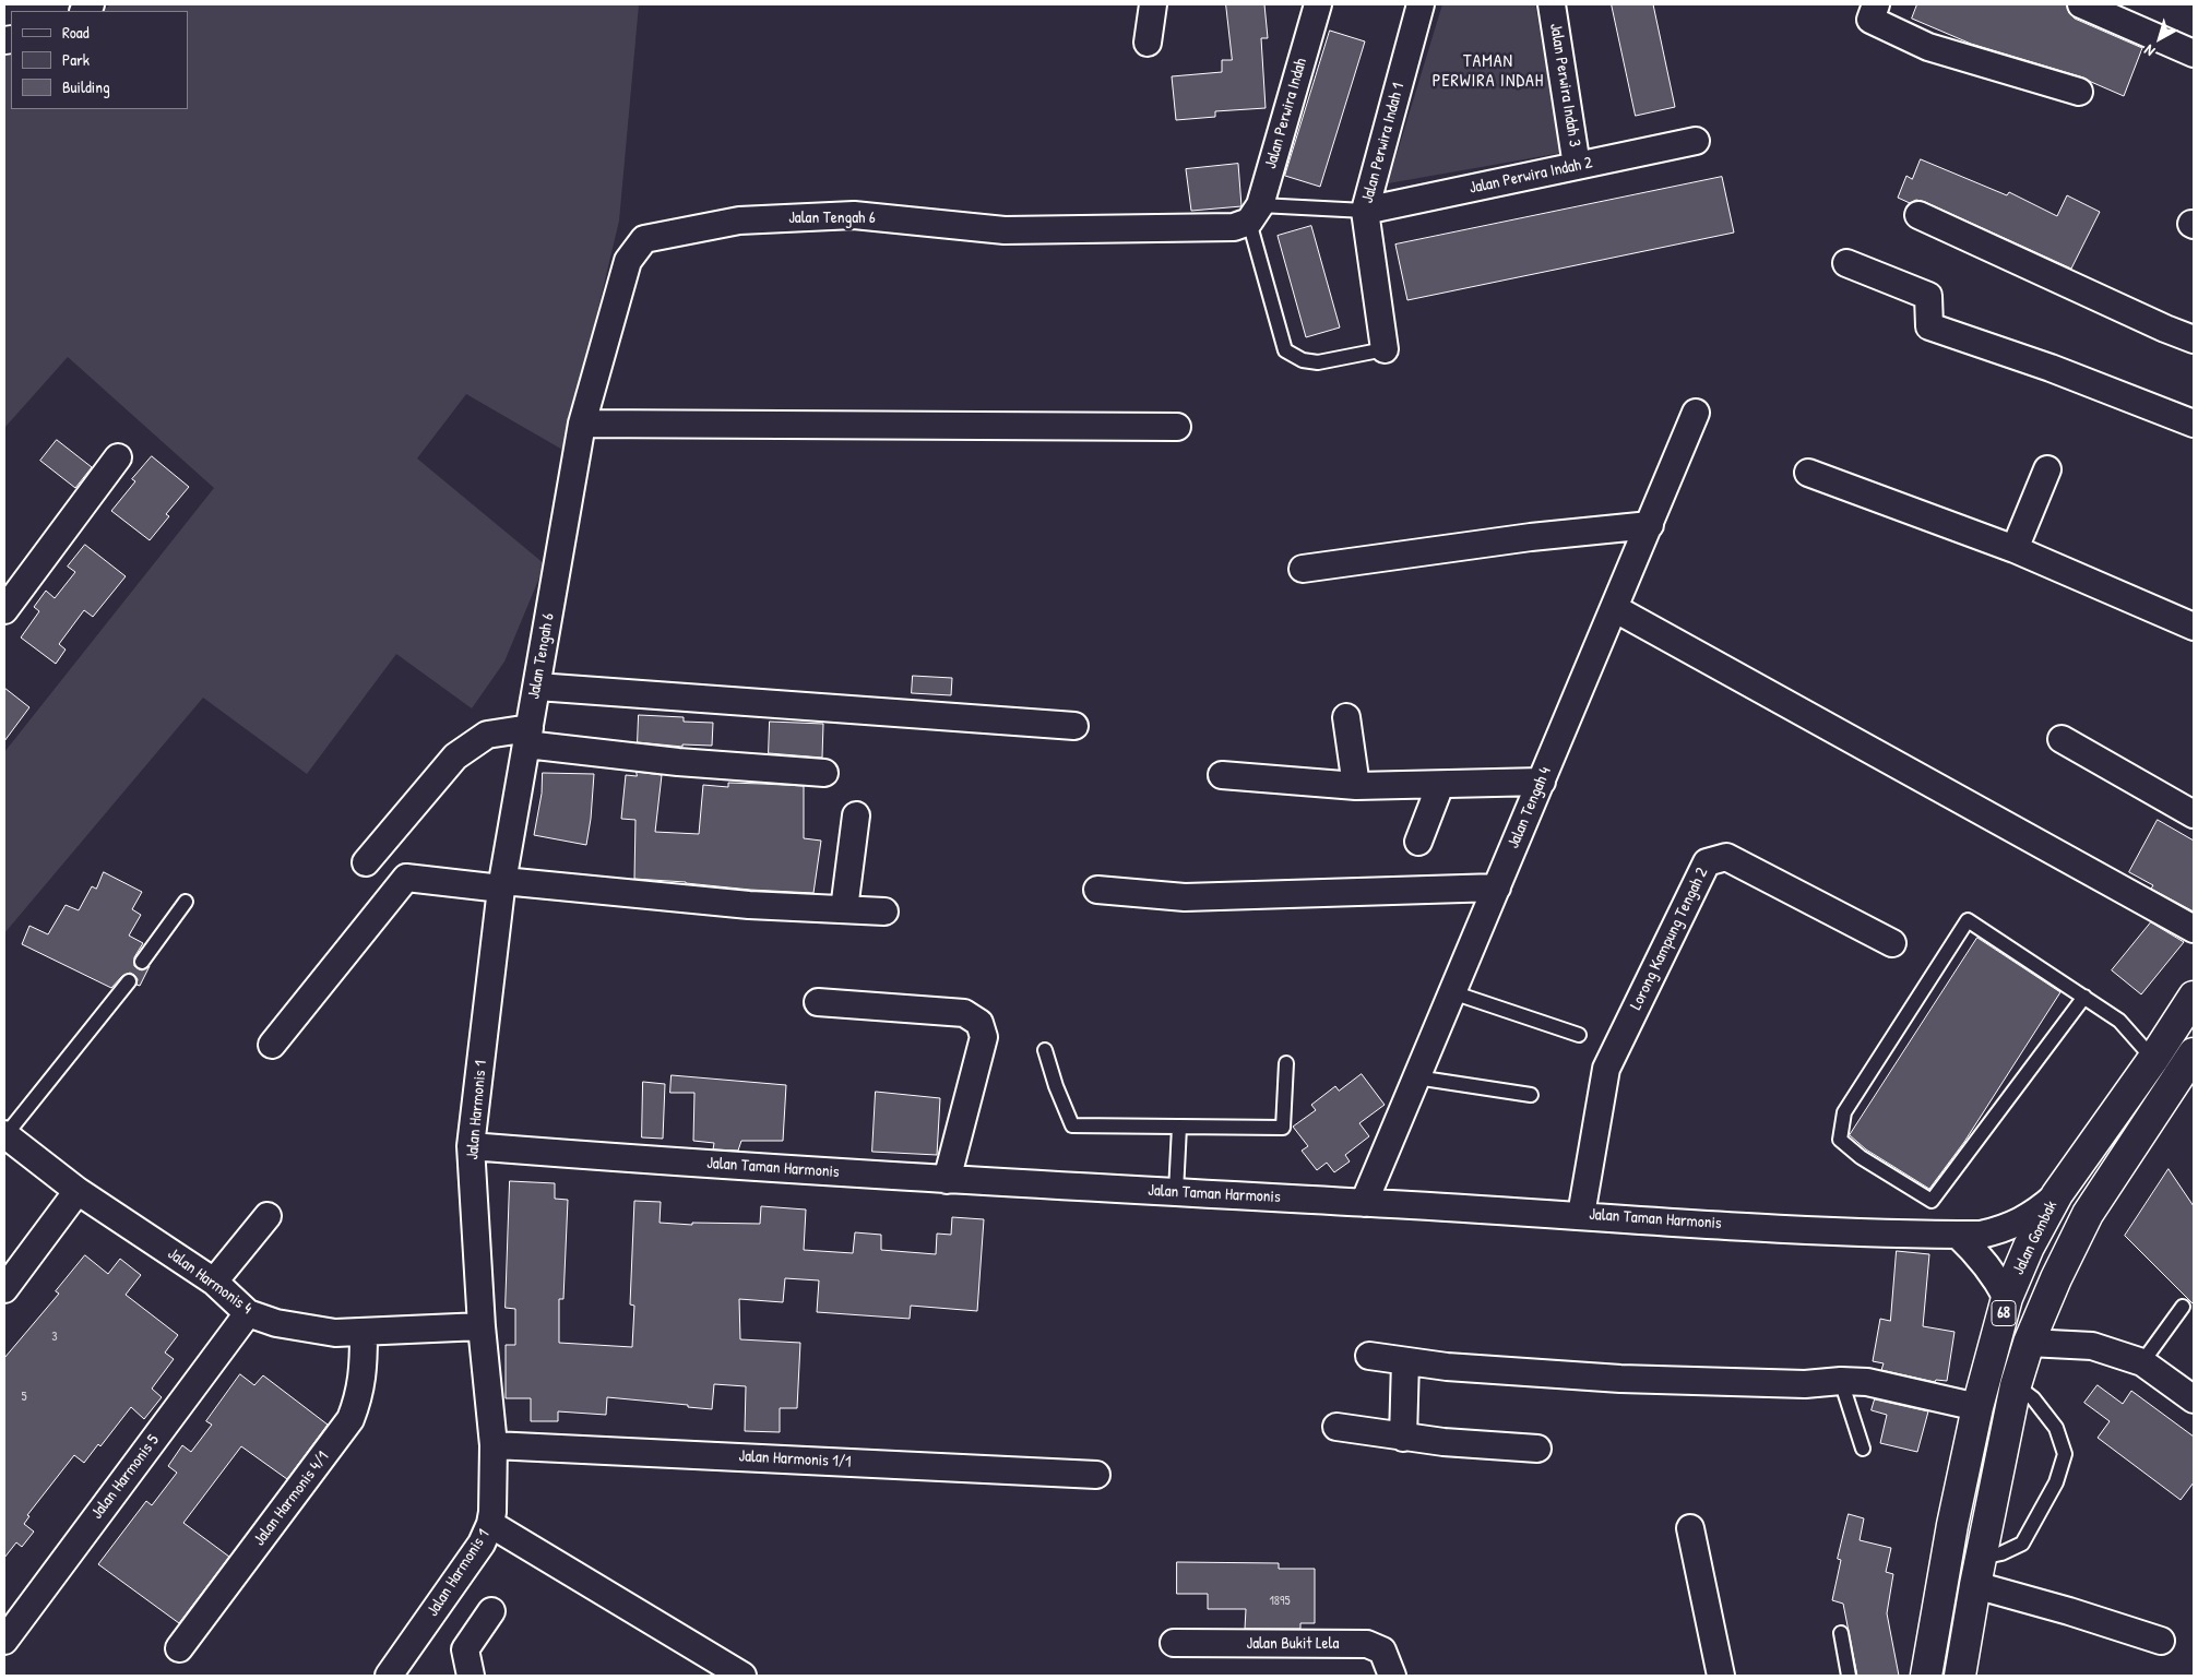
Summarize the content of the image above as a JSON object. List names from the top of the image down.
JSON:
{
  "streets": {
    "main road": ["Jalan Gombak", "68"],
    "street": [
      "Jalan Perwira Indah 3",
      "Jalan Perwira Indah",
      "Jalan Perwira Indah 1",
      "Jalan Perwira Indah 2",
      "Jalan Tengah 6",
      "Jalan Tengah 4",
      "Lorong Kampung Tengah 2",
      "Jalan Harmonis 1",
      "Jalan Taman Harmonis",
      "Jalan Harmonis 4",
      "Jalan Harmonis 1/1",
      "Jalan Harmonis 5",
      "Jalan Harmonis 4/1",
      "Jalan Bukit Lela"
    ]
  },
  "crossings": [
    ["Jalan Perwira Indah 3", "Jalan Perwira Indah 2"],
    ["Jalan Perwira Indah", "Jalan Tengah 6"],
    ["Jalan Perwira Indah 1", "Jalan Perwira Indah 2"],
    ["Jalan Tengah 6", "Jalan Harmonis 1"],
    ["Jalan Tengah 4", "Jalan Taman Harmonis"],
    ["Lorong Kampung Tengah 2", "Jalan Taman Harmonis"],
    ["Jalan Harmonis 1", "Jalan Taman Harmonis"],
    ["Jalan Harmonis 1", "Jalan Harmonis 4"],
    ["Jalan Harmonis 1", "Jalan Harmonis 1/1"],
    ["Jalan Taman Harmonis", "Jalan Gombak"],
    ["Jalan Harmonis 4", "Jalan Harmonis 5"],
    ["Jalan Harmonis 4", "Jalan Harmonis 4/1"]
  ],
  "districts": ["TAMAN PERWIRA INDAH"],
  "house_numbers": ["3", "5", "1895"],
  "legend": ["Road", "Park", "Building"],
  "north": "bottom left"
}
